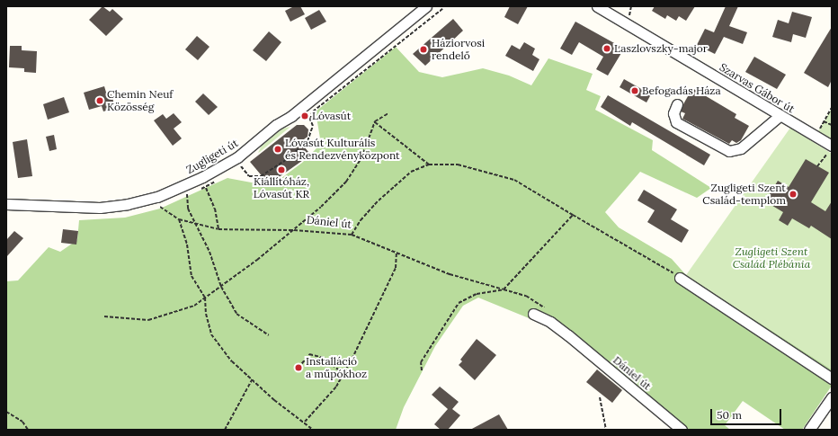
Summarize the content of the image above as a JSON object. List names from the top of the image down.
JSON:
{
  "streets": {
    "street": ["Szarvas Gábor út", "Zugligeti út", "Dániel út"]
  },
  "crossings": [
    ["Zugligeti út", "Dániel út"]
  ],
  "parks": ["Zugligeti Szent Család Plébánia"],
  "places": [
    "Laszlovszky-major",
    "Háziorvosi rendelő",
    "Befogadás Háza",
    "Chemin Neuf Közösség",
    "Lóvasút",
    "Lóvasút Kulturális és Rendezvényközpont",
    "Kiállítóház, Lóvasút KR",
    "Zugligeti Szent Család-templom",
    "Installáció a műpókhoz"
  ],
  "scale_bar": "50 m"
}
